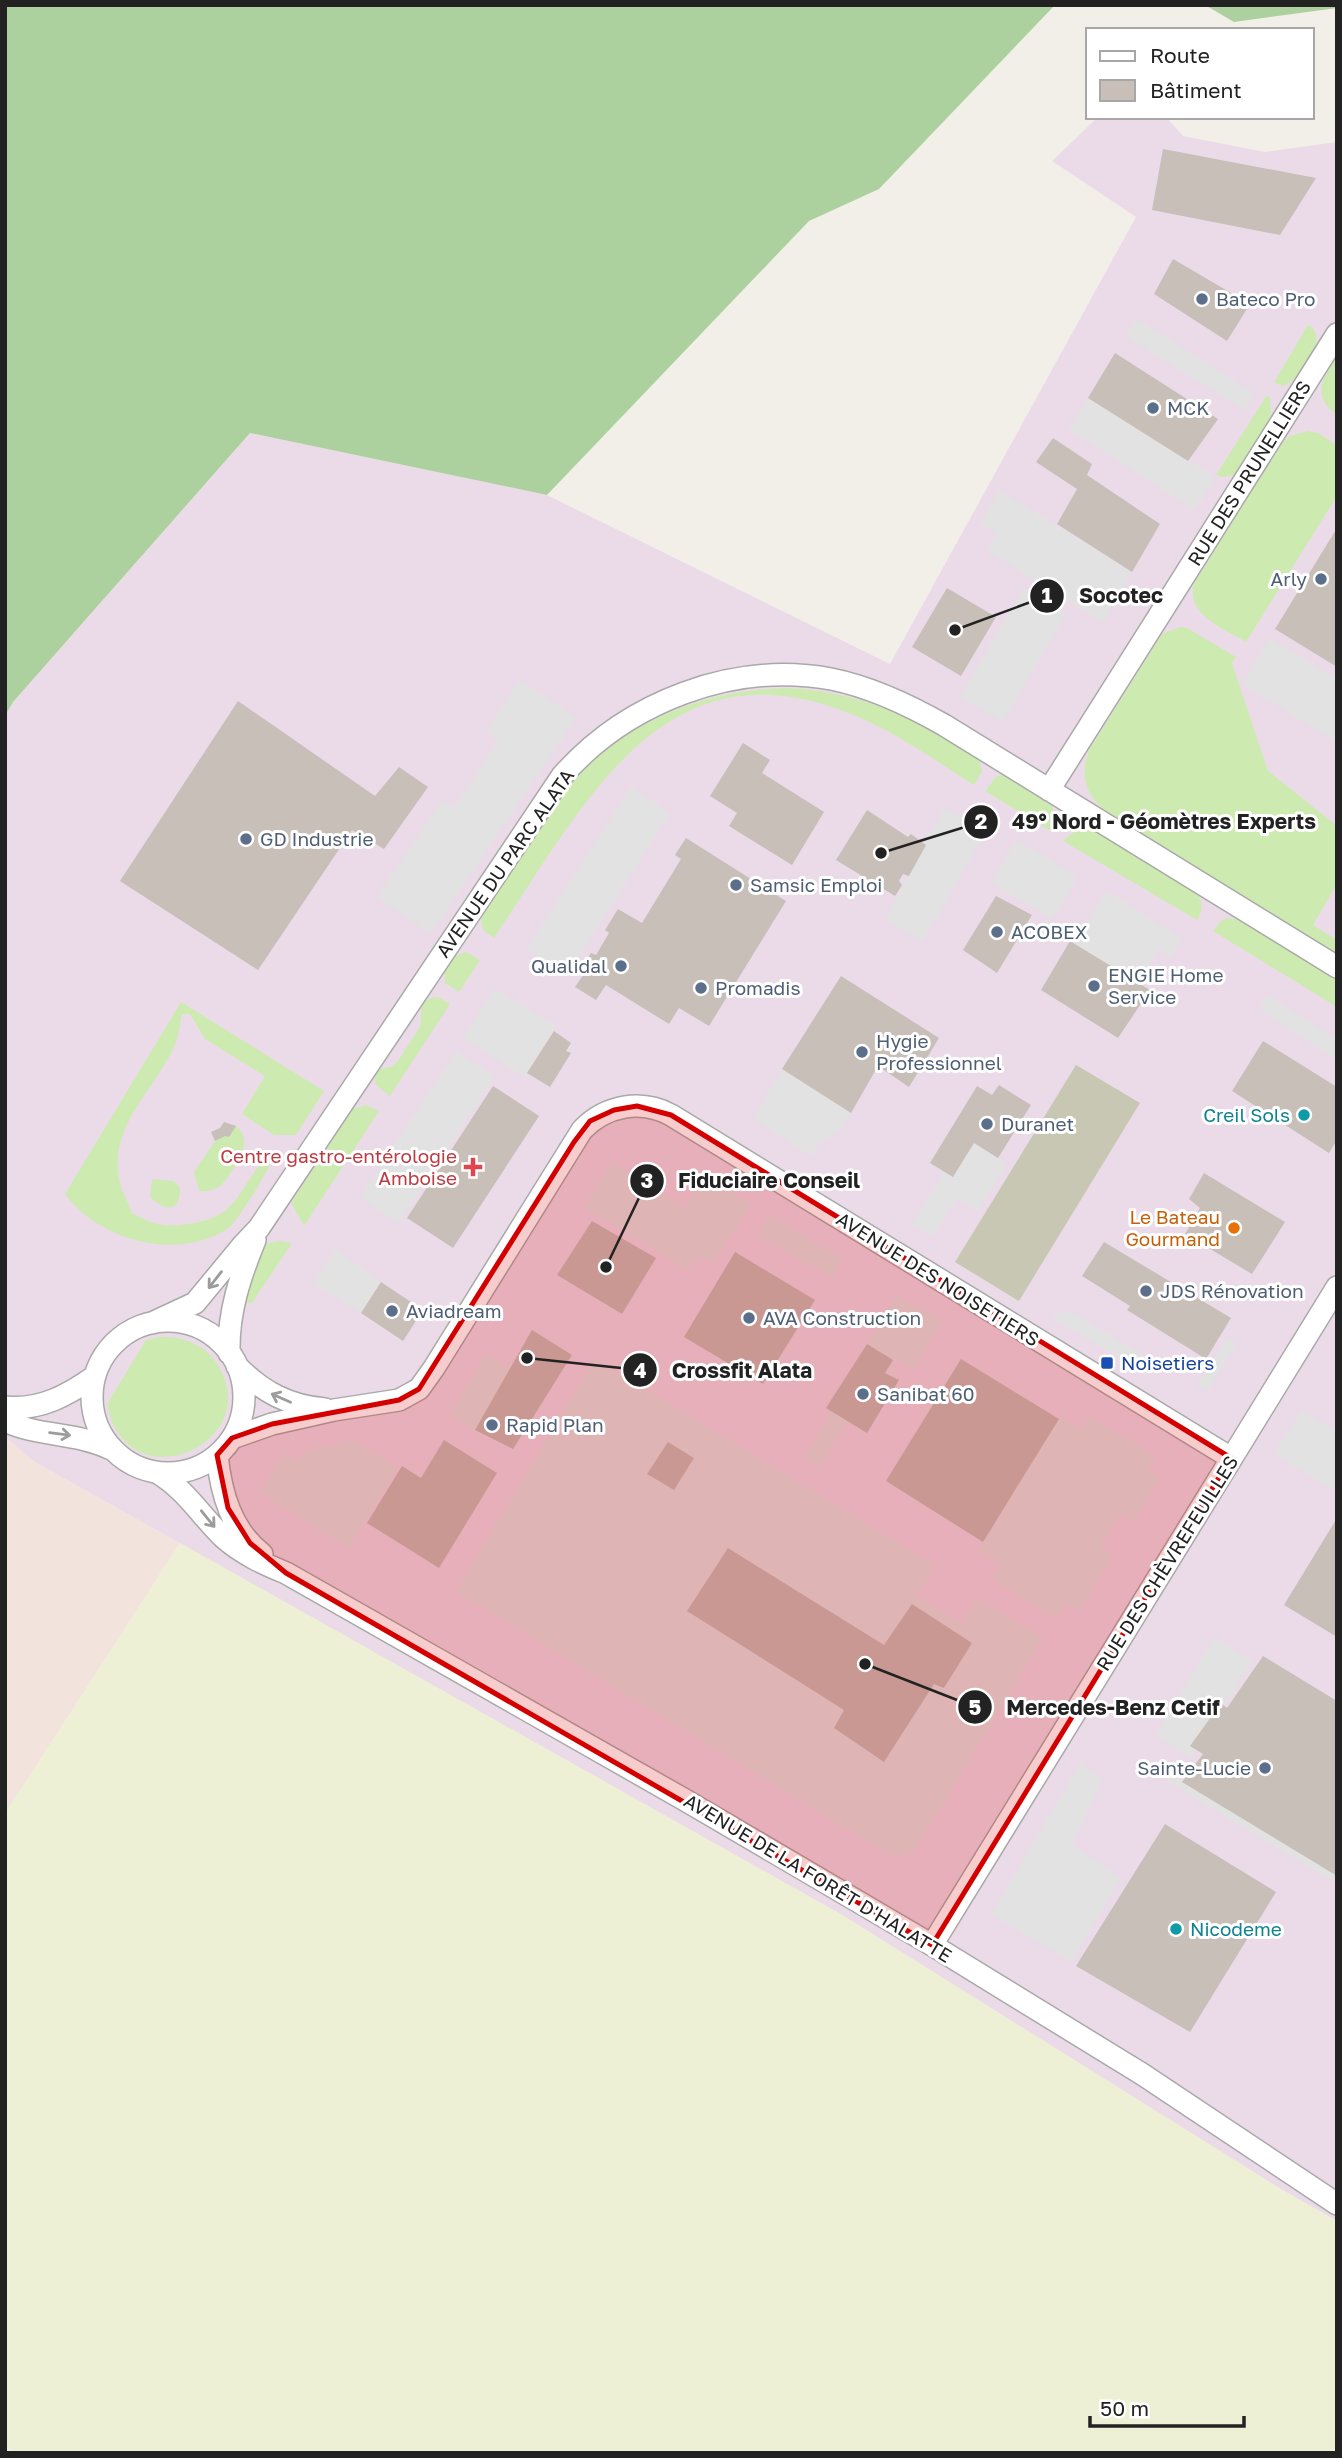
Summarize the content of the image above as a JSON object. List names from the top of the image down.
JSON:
{
  "streets": {
    "street": [
      "RUE DES PRUNELLIERS",
      "AVENUE DU PARC ALATA",
      "AVENUE DES NOISETIERS",
      "RUE DES CHÈVREFEUILLES",
      "AVENUE DE LA FORÊT D'HALATTE"
    ]
  },
  "crossings": [
    ["RUE DES PRUNELLIERS", "AVENUE DU PARC ALATA"],
    ["AVENUE DU PARC ALATA", "AVENUE DES NOISETIERS"],
    ["AVENUE DU PARC ALATA", "AVENUE DE LA FORÊT D'HALATTE"],
    ["AVENUE DES NOISETIERS", "RUE DES CHÈVREFEUILLES"],
    ["AVENUE DES NOISETIERS", "AVENUE DE LA FORÊT D'HALATTE"],
    ["RUE DES CHÈVREFEUILLES", "AVENUE DE LA FORÊT D'HALATTE"]
  ],
  "places": {
    "other": [
      "Bateco Pro",
      "MCK",
      "Arly",
      "Socotec",
      "GD Industrie",
      "49° Nord - Géomètres Experts",
      "Samsic Emploi",
      "ACOBEX",
      "Qualidal",
      "ENGIE Home Service",
      "Promadis",
      "Hygie Professionnel",
      "Creil Sols",
      "Duranet",
      "Le Bateau Gourmand",
      "Fiduciaire Conseil",
      "JDS Rénovation",
      "Aviadream",
      "AVA Construction",
      "Crossfit Alata",
      "Sanibat 60",
      "Rapid Plan",
      "Mercedes-Benz Cetif",
      "Sainte-Lucie",
      "Nicodeme"
    ],
    "health": ["Centre gastro-entérologie Amboise"],
    "transit": ["Noisetiers"]
  },
  "legend": ["Route", "Bâtiment"],
  "scale_bar": "50 m"
}
